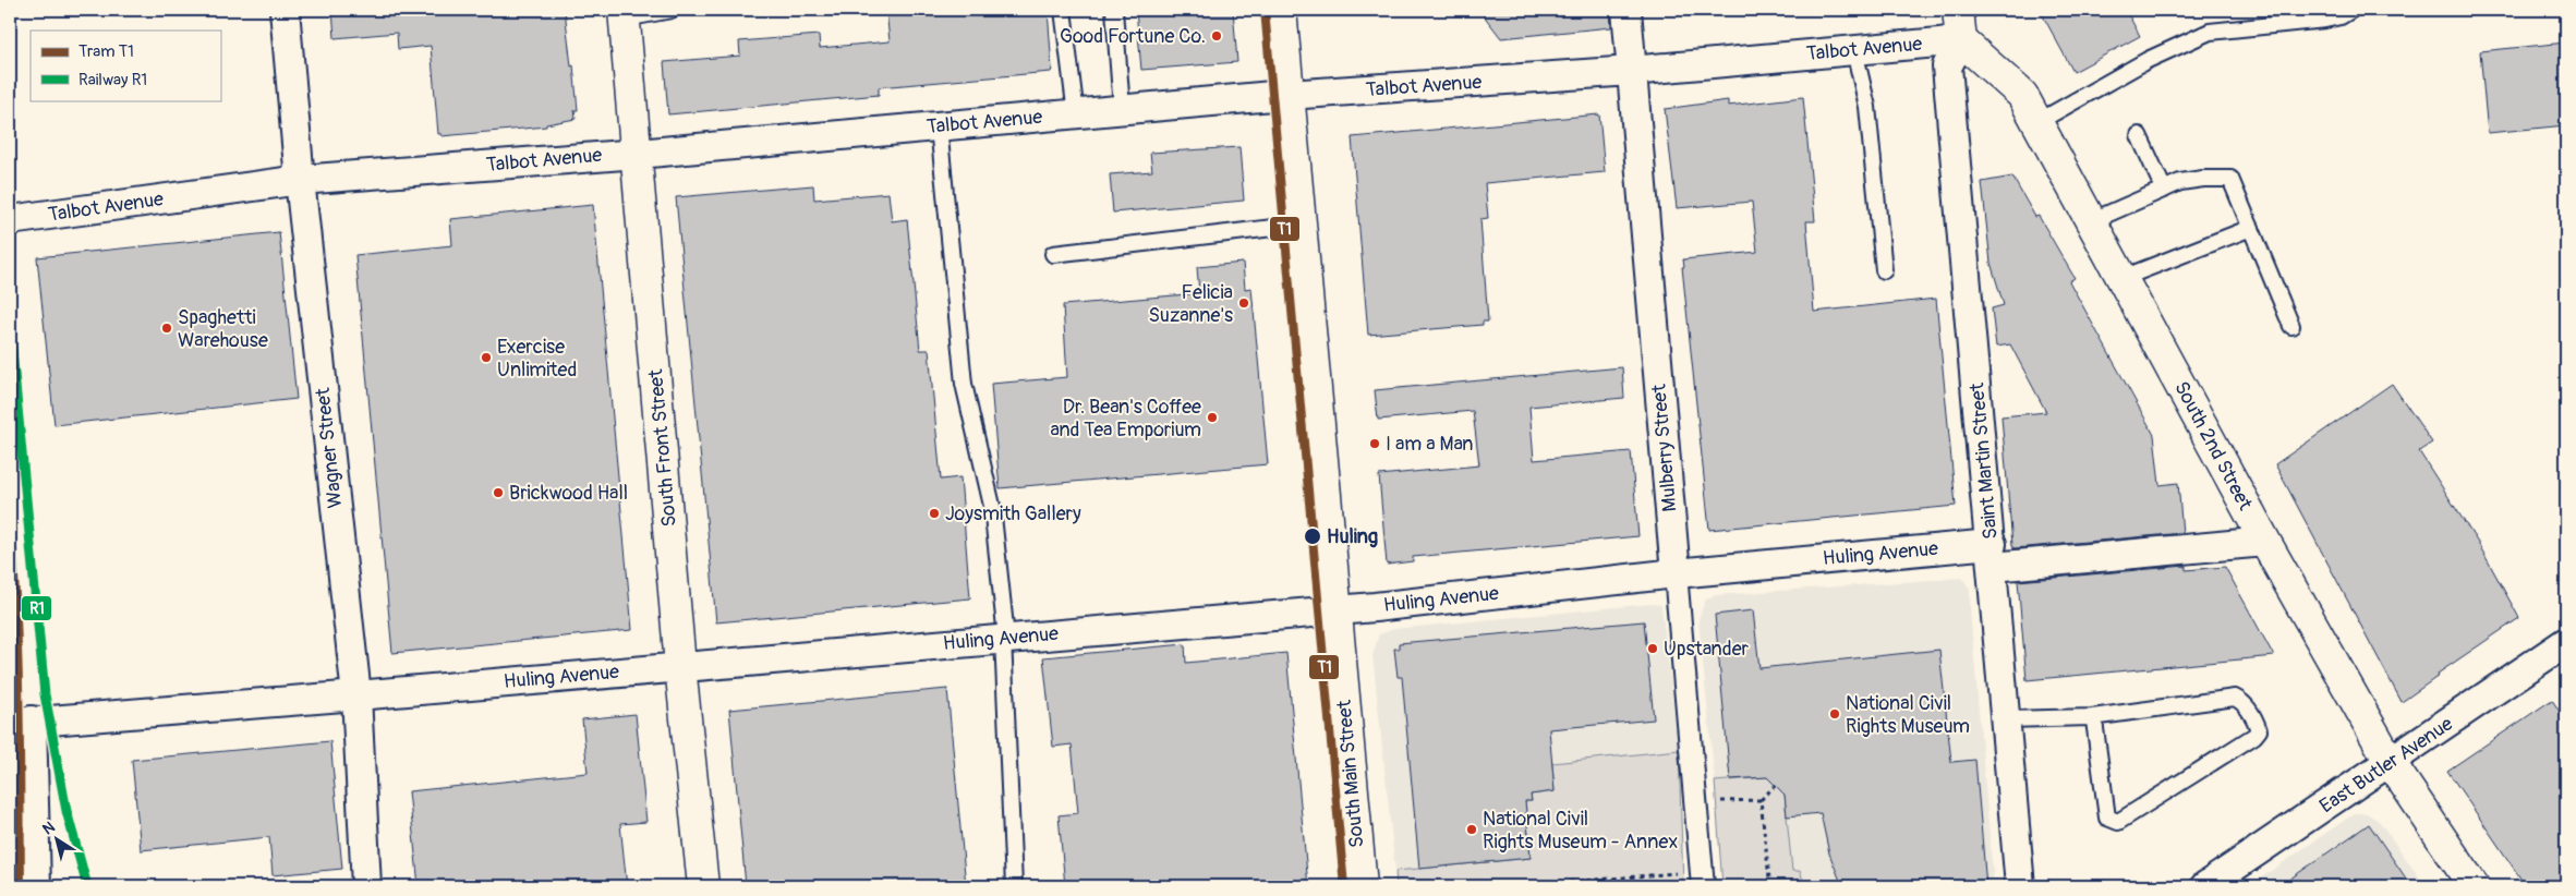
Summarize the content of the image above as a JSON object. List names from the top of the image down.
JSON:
{
  "streets": {
    "main road": ["South 2nd Street", "South Front Street", "South Main Street"],
    "street": [
      "Talbot Avenue",
      "Wagner Street",
      "Mulberry Street",
      "Saint Martin Street",
      "Huling Avenue",
      "East Butler Avenue"
    ]
  },
  "crossings": [
    ["Talbot Avenue", "South 2nd Street"],
    ["Talbot Avenue", "Wagner Street"],
    ["Talbot Avenue", "South Front Street"],
    ["Talbot Avenue", "Mulberry Street"],
    ["Talbot Avenue", "Saint Martin Street"],
    ["Talbot Avenue", "South Main Street"],
    ["South 2nd Street", "Saint Martin Street"],
    ["South 2nd Street", "Huling Avenue"],
    ["South 2nd Street", "East Butler Avenue"],
    ["Wagner Street", "Huling Avenue"],
    ["South Front Street", "Huling Avenue"],
    ["Mulberry Street", "Huling Avenue"],
    ["Saint Martin Street", "Huling Avenue"],
    ["Huling Avenue", "South Main Street"]
  ],
  "places": [
    "Good Fortune Co.",
    "Felicia Suzanne's",
    "Spaghetti Warehouse",
    "Exercise Unlimited",
    "Dr. Bean's Coffee and Tea Emporium",
    "I am a Man",
    "Brickwood Hall",
    "Joysmith Gallery",
    "Huling",
    "Upstander",
    "National Civil Rights Museum",
    "National Civil Rights Museum - Annex"
  ],
  "lines": ["tram line T1", "rail line R1"],
  "legend": ["Tram T1", "Railway R1"],
  "north": "top left"
}
